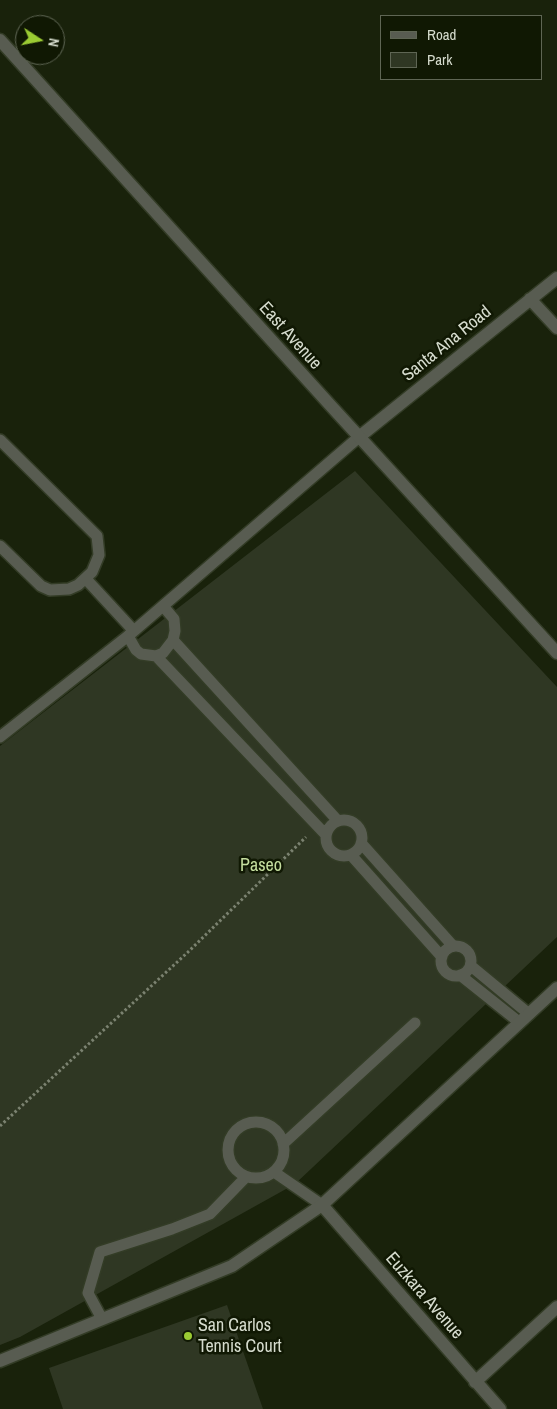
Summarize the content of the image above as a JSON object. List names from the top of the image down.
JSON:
{
  "streets": {
    "street": ["East Avenue", "Santa Ana Road", "Euzkara Avenue"]
  },
  "crossings": [
    ["East Avenue", "Santa Ana Road"]
  ],
  "parks": ["Paseo"],
  "places": ["San Carlos Tennis Court"],
  "legend": ["Road", "Park"],
  "north": "right"
}
